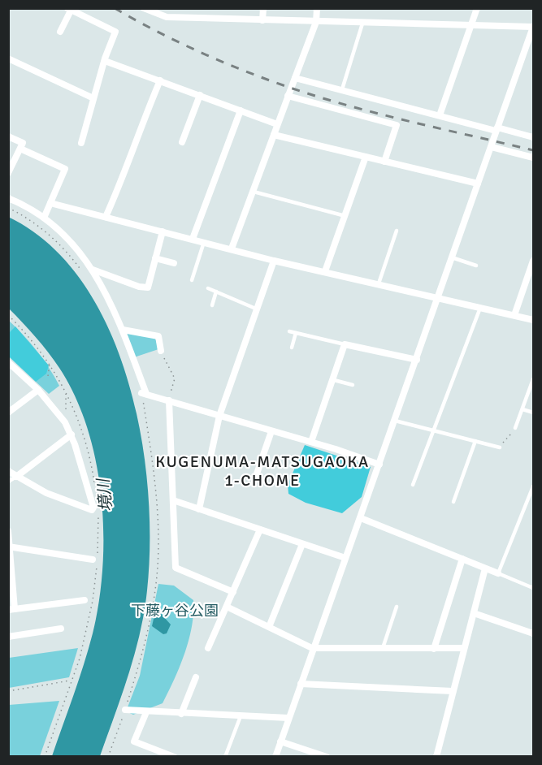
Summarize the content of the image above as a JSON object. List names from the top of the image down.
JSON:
{
  "districts": ["KUGENUMA-MATSUGAOKA 1-CHOME"],
  "water": ["境川"],
  "parks": ["下藤ヶ谷公園"]
}
